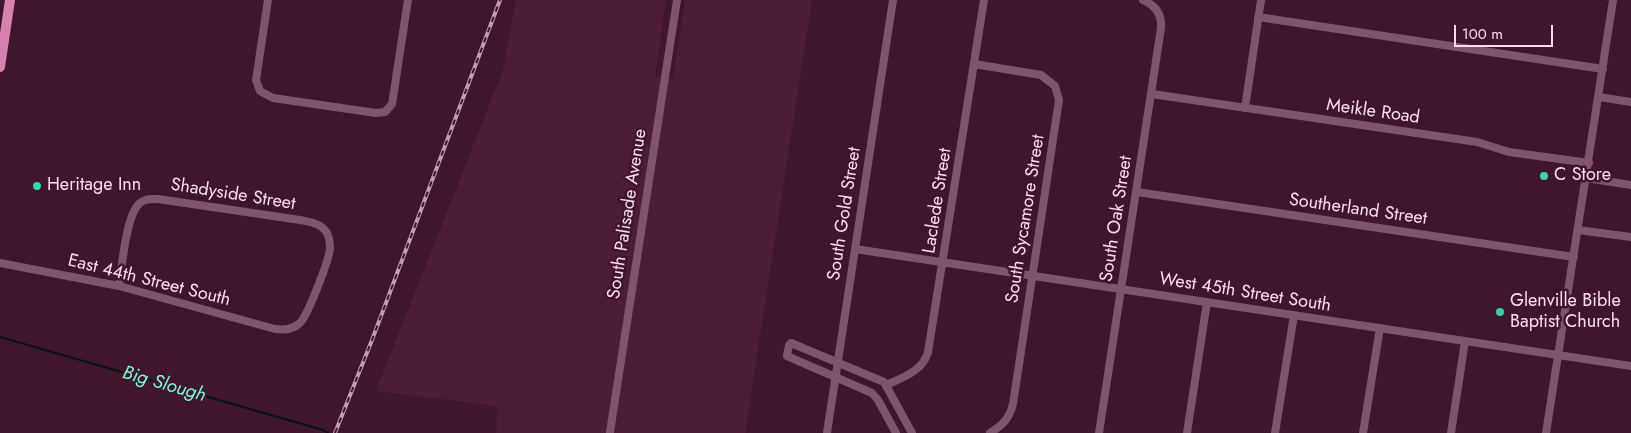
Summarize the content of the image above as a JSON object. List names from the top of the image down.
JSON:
{
  "streets": {
    "street": [
      "Meikle Road",
      "Shadyside Street",
      "Laclede Street",
      "Southerland Street",
      "South Palisade Avenue",
      "South Gold Street",
      "South Sycamore Street",
      "South Oak Street",
      "East 44th Street South",
      "West 45th Street South"
    ]
  },
  "crossings": [
    ["Meikle Road", "South Oak Street"],
    ["Shadyside Street", "East 44th Street South"],
    ["Laclede Street", "South Sycamore Street"],
    ["Laclede Street", "West 45th Street South"],
    ["Southerland Street", "South Oak Street"],
    ["South Gold Street", "West 45th Street South"],
    ["South Sycamore Street", "West 45th Street South"],
    ["South Oak Street", "West 45th Street South"]
  ],
  "water": ["Big Slough"],
  "places": ["C Store", "Heritage Inn", "Glenville Bible Baptist Church"],
  "scale_bar": "100 m"
}
